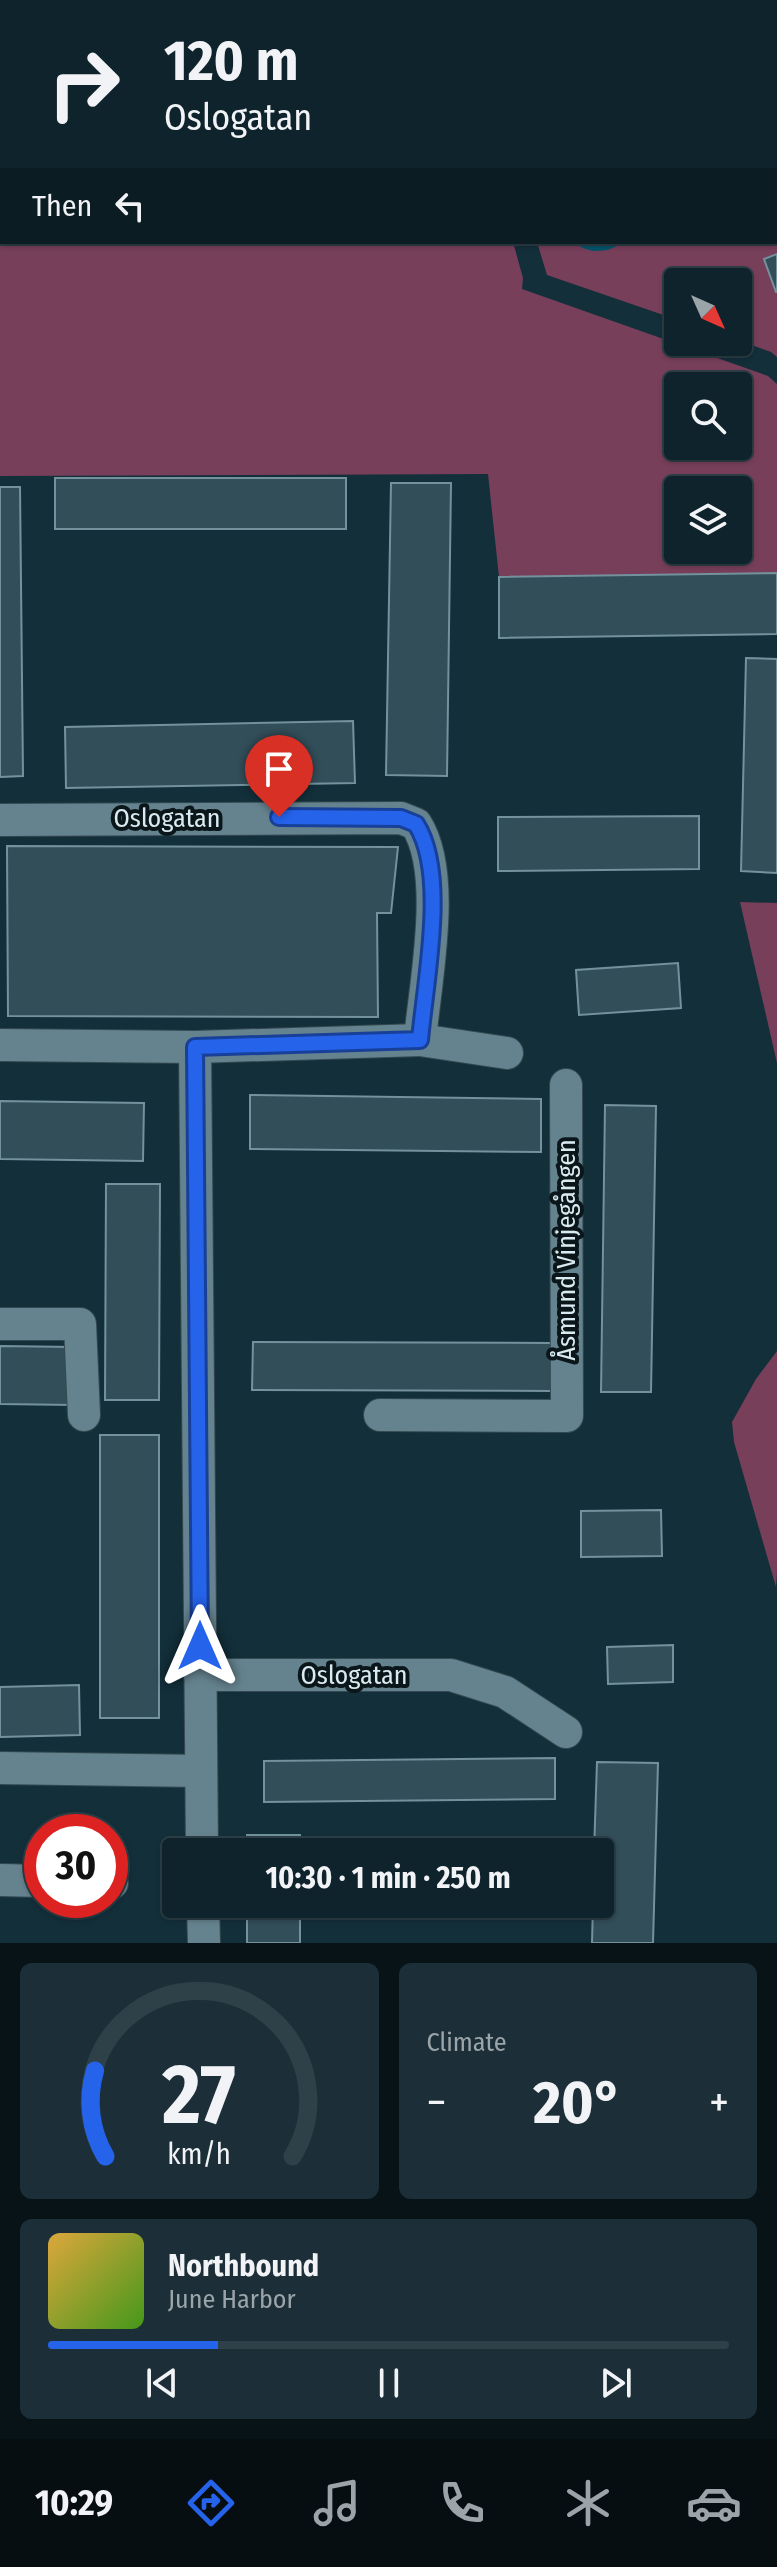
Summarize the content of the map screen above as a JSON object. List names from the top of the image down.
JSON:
{
  "streets": {
    "street": ["Oslogatan", "Åsmund Vinjegången"]
  },
  "north": "bottom right",
  "page": {
    "turn": ["120 m", "Oslogatan"],
    "then": "Then",
    "limit": "30",
    "trip": "10:30 · 1 min · 250 m",
    "tile": "Climate",
    "heat": ["−", "20°", "+"],
    "song": ["Northbound", "June Harbor"],
    "tabs": "10:29",
    "gauge": ["27", "km/h"]
  }
}
